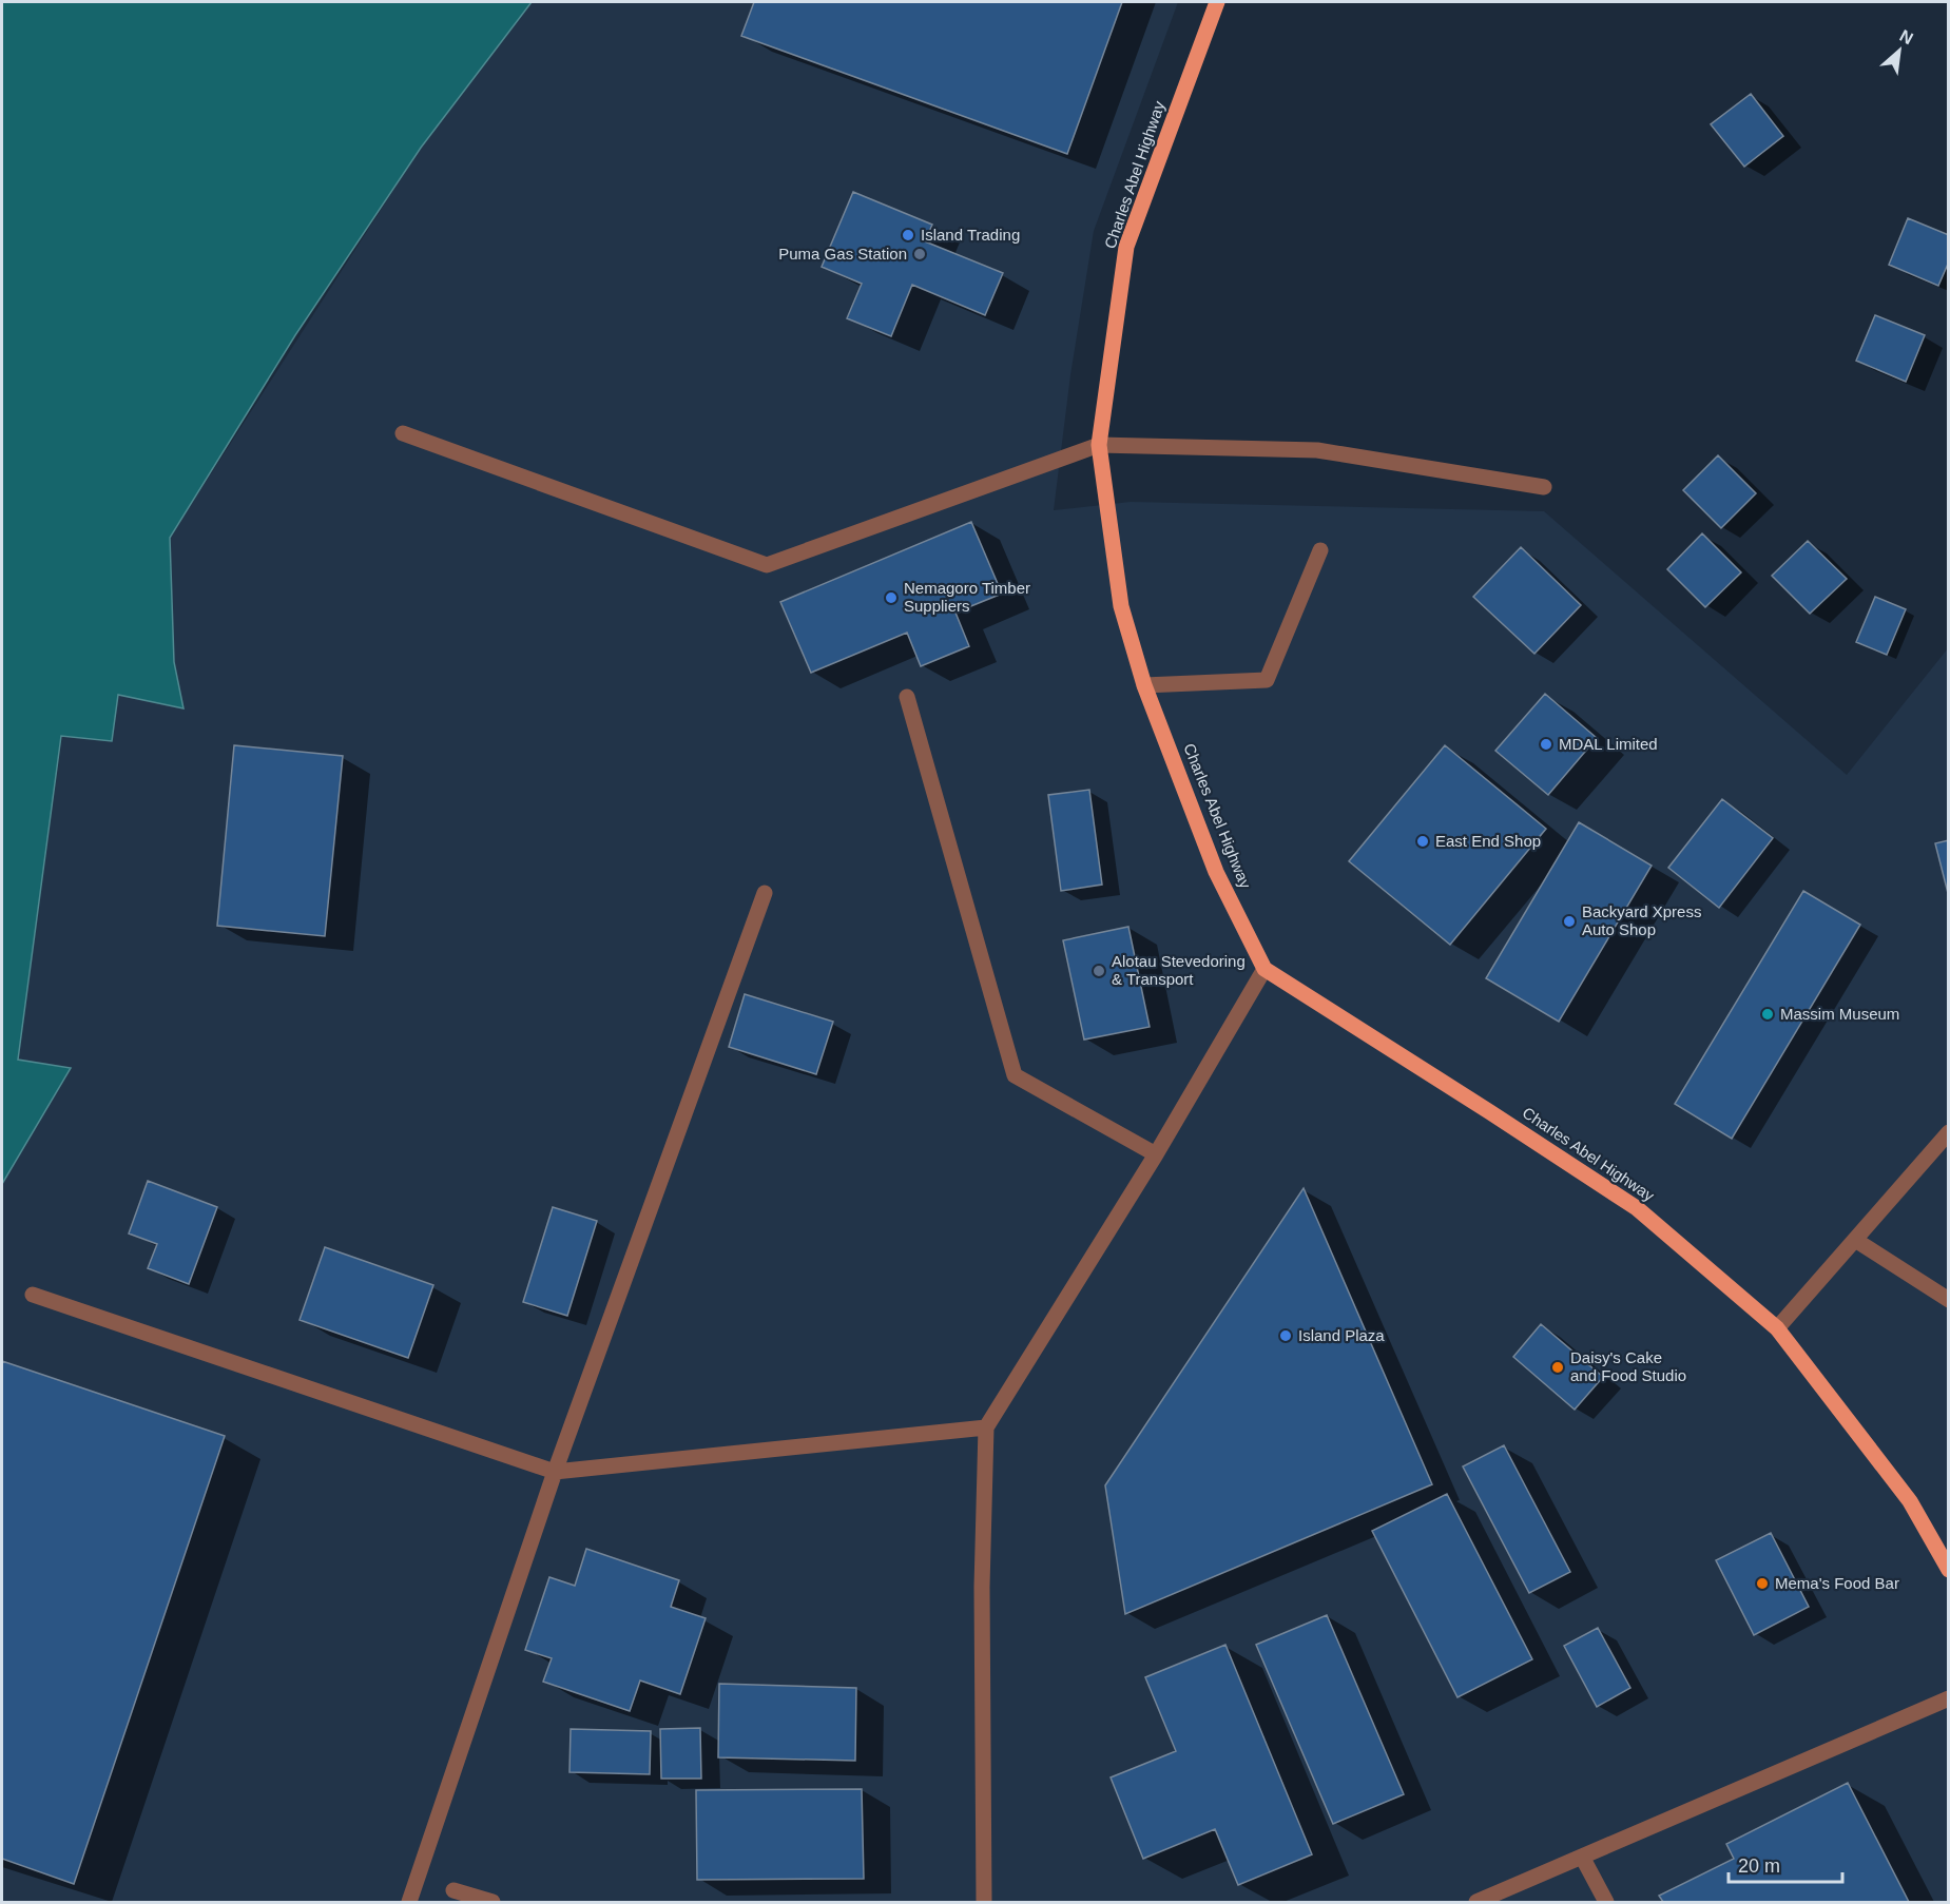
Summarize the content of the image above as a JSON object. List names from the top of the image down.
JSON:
{
  "streets": {
    "main road": ["Charles Abel Highway"]
  },
  "places": [
    "Island Trading",
    "Puma Gas Station",
    "Nemagoro Timber Suppliers",
    "MDAL Limited",
    "East End Shop",
    "Backyard Xpress Auto Shop",
    "Alotau Stevedoring & Transport",
    "Massim Museum",
    "Island Plaza",
    "Daisy's Cake and Food Studio",
    "Mema's Food Bar"
  ],
  "scale_bar": "20 m",
  "north": "top right"
}
